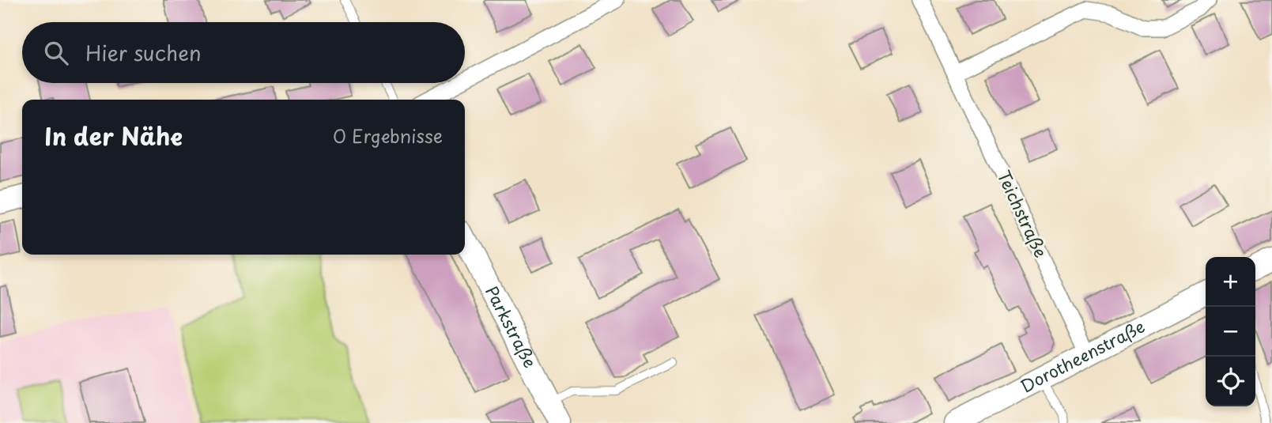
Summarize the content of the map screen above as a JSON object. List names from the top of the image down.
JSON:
{
  "streets": {
    "main road": ["Parkstraße", "Dorotheenstraße"],
    "street": ["Teichstraße"]
  },
  "crossings": [
    ["Teichstraße", "Dorotheenstraße"]
  ],
  "page": {
    "search": "Hier suchen",
    "heading": ["In der Nähe", "0 Ergebnisse"],
    "map_buttons": ["+", "−"]
  }
}
